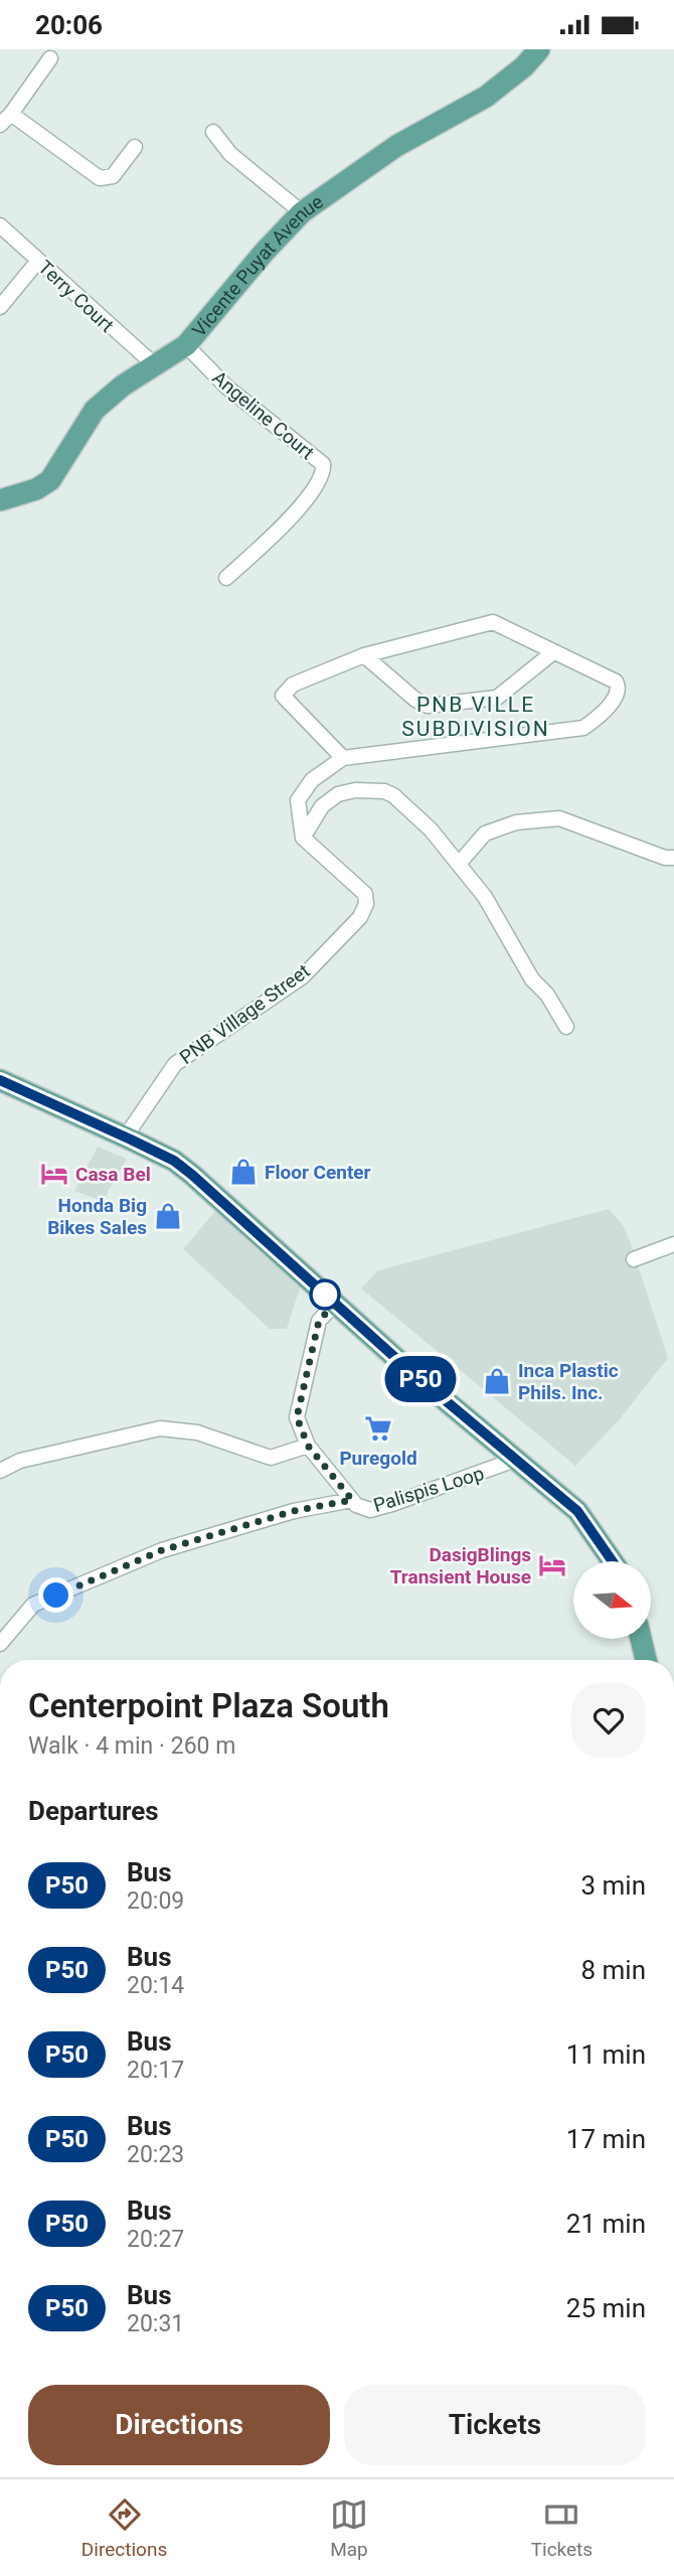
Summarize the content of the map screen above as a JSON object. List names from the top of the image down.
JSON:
{
  "streets": {
    "main road": ["Vicente Puyat Avenue"],
    "street": [
      "Terry Court",
      "Angeline Court",
      "PNB Village Street",
      "Palispis Loop"
    ]
  },
  "crossings": [
    ["Vicente Puyat Avenue", "Terry Court"],
    ["Vicente Puyat Avenue", "Angeline Court"]
  ],
  "districts": ["PNB VILLE SUBDIVISION"],
  "places": {
    "shop": ["Floor Center", "Honda Big Bikes Sales", "Inca Plastic Phils. Inc."],
    "hotel": ["Casa Bel", "DasigBlings Transient House"],
    "supermarket": ["Puregold"]
  },
  "lines": ["bus line P50"],
  "north": "right",
  "page": {
    "status": "20:06",
    "on_map": "P50",
    "heading": [
      ["Centerpoint Plaza South", "Walk · 4 min · 260 m"],
      "Departures"
    ],
    "list": [
      {
        "mark": "P50",
        "name": "Bus",
        "note": "20:09",
        "value": "3 min"
      },
      {
        "mark": "P50",
        "name": "Bus",
        "note": "20:14",
        "value": "8 min"
      },
      {
        "mark": "P50",
        "name": "Bus",
        "note": "20:17",
        "value": "11 min"
      },
      {
        "mark": "P50",
        "name": "Bus",
        "note": "20:23",
        "value": "17 min"
      },
      {
        "mark": "P50",
        "name": "Bus",
        "note": "20:27",
        "value": "21 min"
      },
      {
        "mark": "P50",
        "name": "Bus",
        "note": "20:31",
        "value": "25 min"
      }
    ],
    "buttons": ["Directions", "Tickets"],
    "tabs": ["Directions", "Map", "Tickets"]
  }
}
